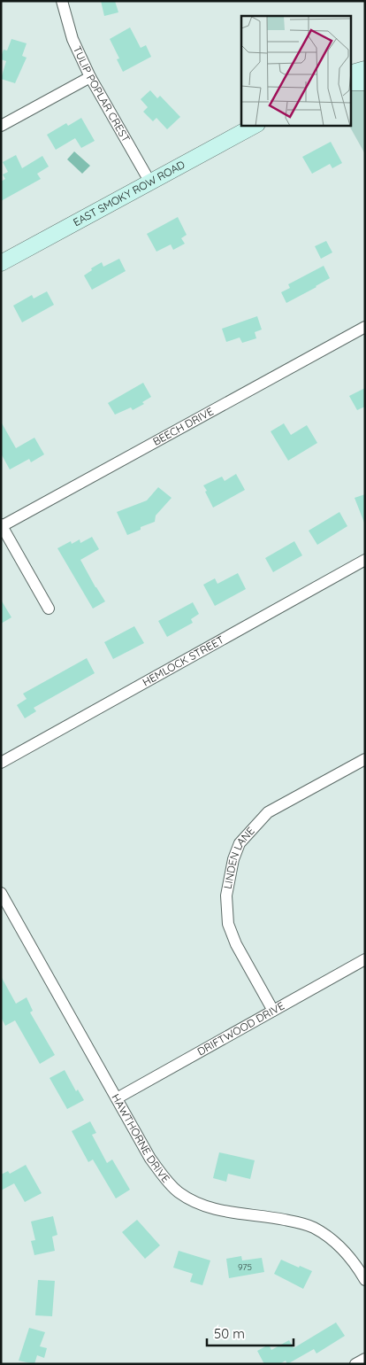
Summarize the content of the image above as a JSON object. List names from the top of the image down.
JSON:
{
  "streets": {
    "street": [
      "TULIP POPLAR CREST",
      "EAST SMOKY ROW ROAD",
      "BEECH DRIVE",
      "HEMLOCK STREET",
      "LINDEN LANE",
      "DRIFTWOOD DRIVE",
      "HAWTHORNE DRIVE"
    ]
  },
  "crossings": [
    ["TULIP POPLAR CREST", "EAST SMOKY ROW ROAD"],
    ["LINDEN LANE", "DRIFTWOOD DRIVE"],
    ["DRIFTWOOD DRIVE", "HAWTHORNE DRIVE"]
  ],
  "house_numbers": ["975"],
  "scale_bar": "50 m"
}
